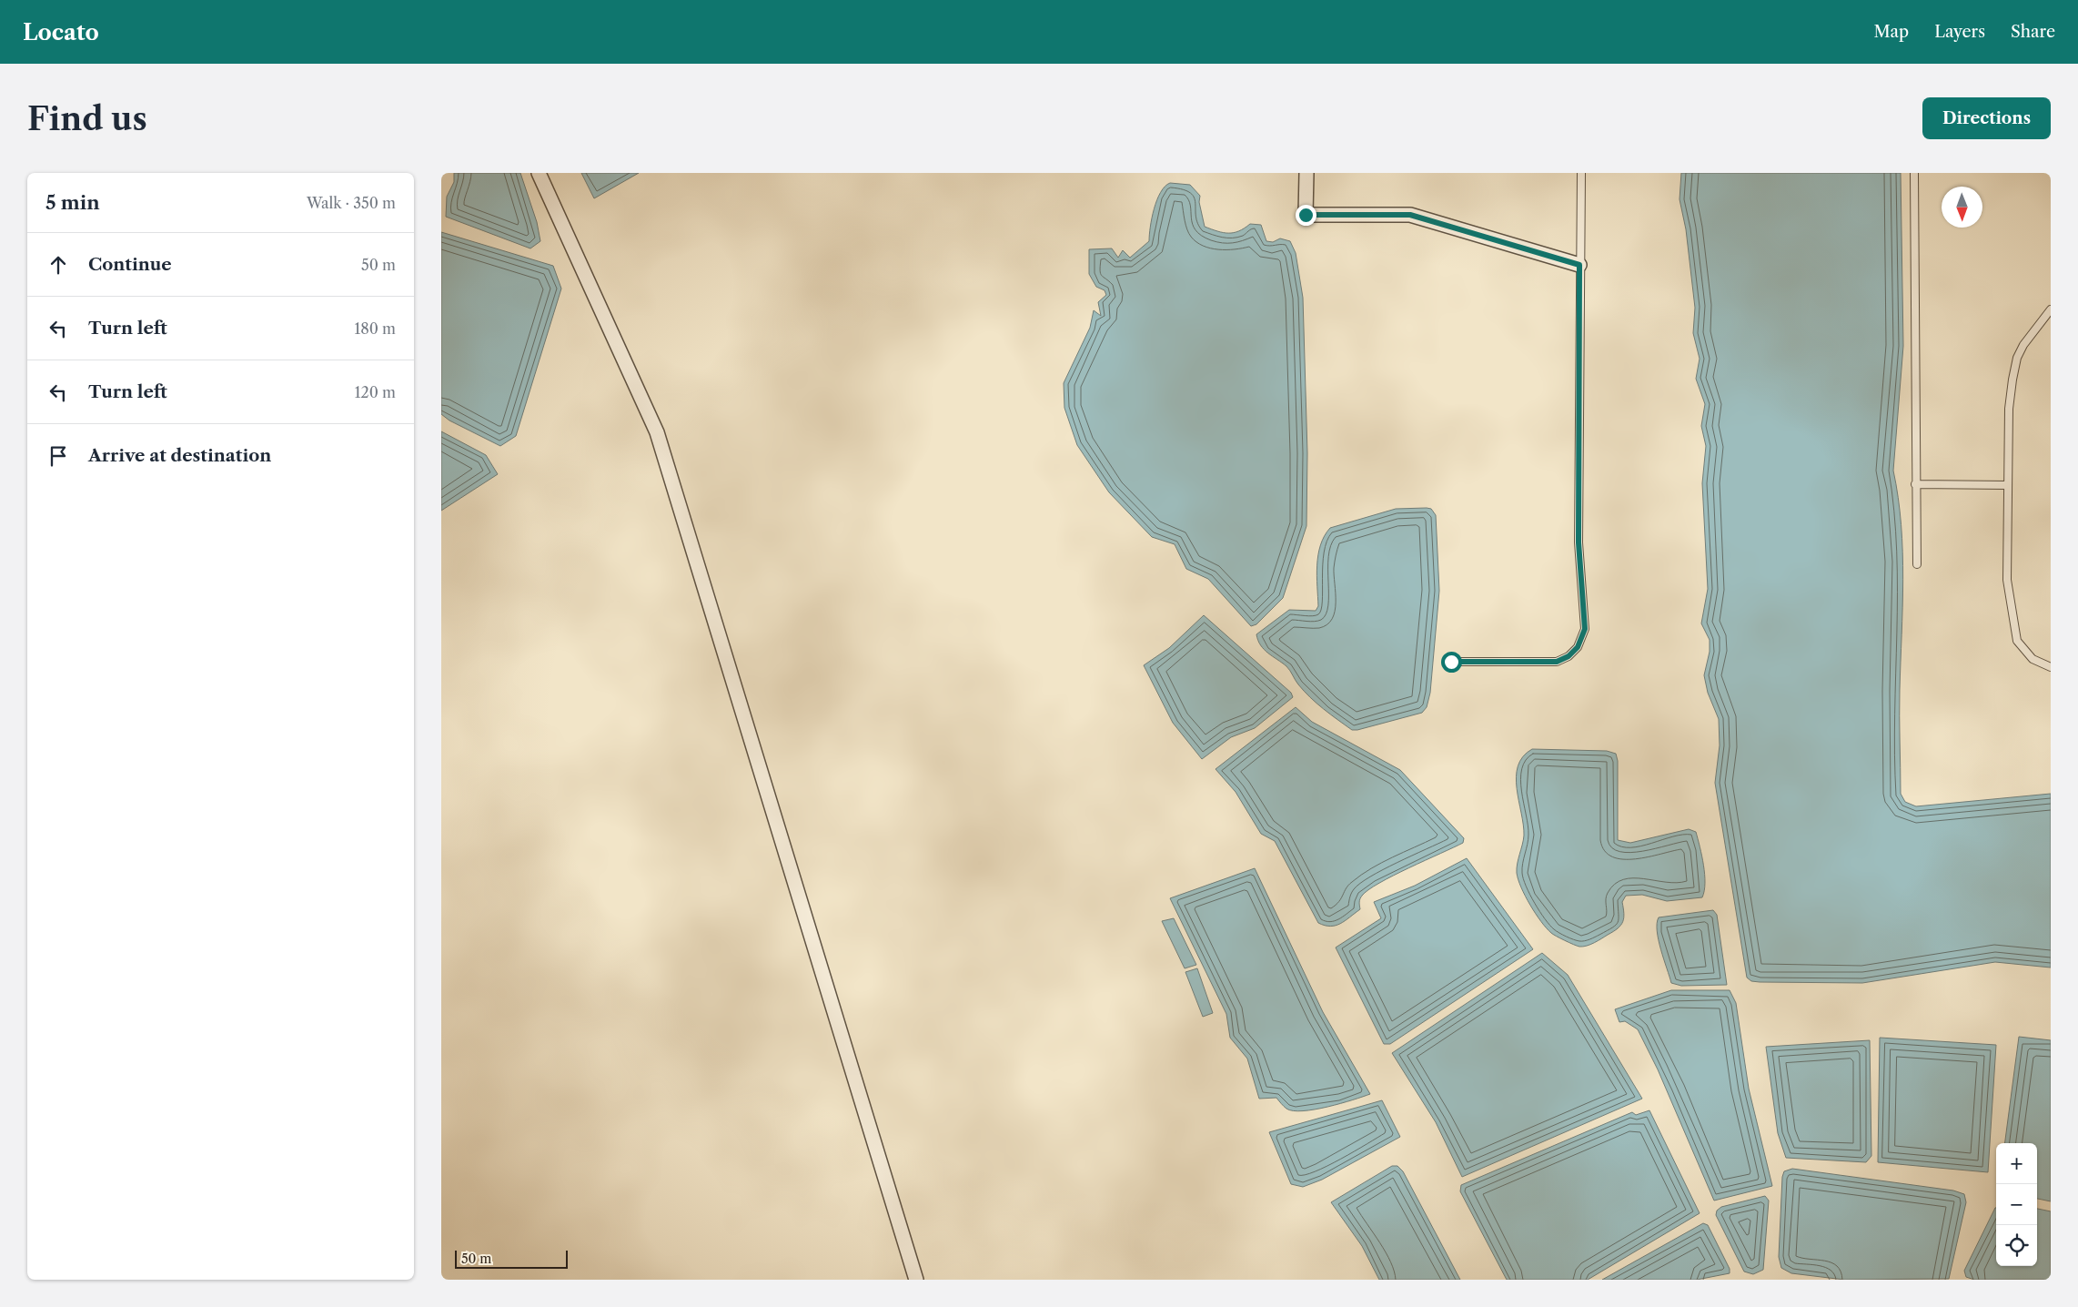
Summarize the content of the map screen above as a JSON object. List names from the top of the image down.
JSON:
{
  "scale_bar": "50 m",
  "north": "bottom",
  "page": {
    "header": "Locato",
    "nav": ["Map", "Layers", "Share"],
    "buttons": "Directions",
    "title": "Find us",
    "heading": ["5 min", "Walk · 350 m"],
    "list": [
      ["Continue", "50 m"],
      ["Turn left", "180 m"],
      ["Turn left", "120 m"],
      "Arrive at destination"
    ],
    "map_buttons": ["+", "−"],
    "scale": "50 m"
  }
}
